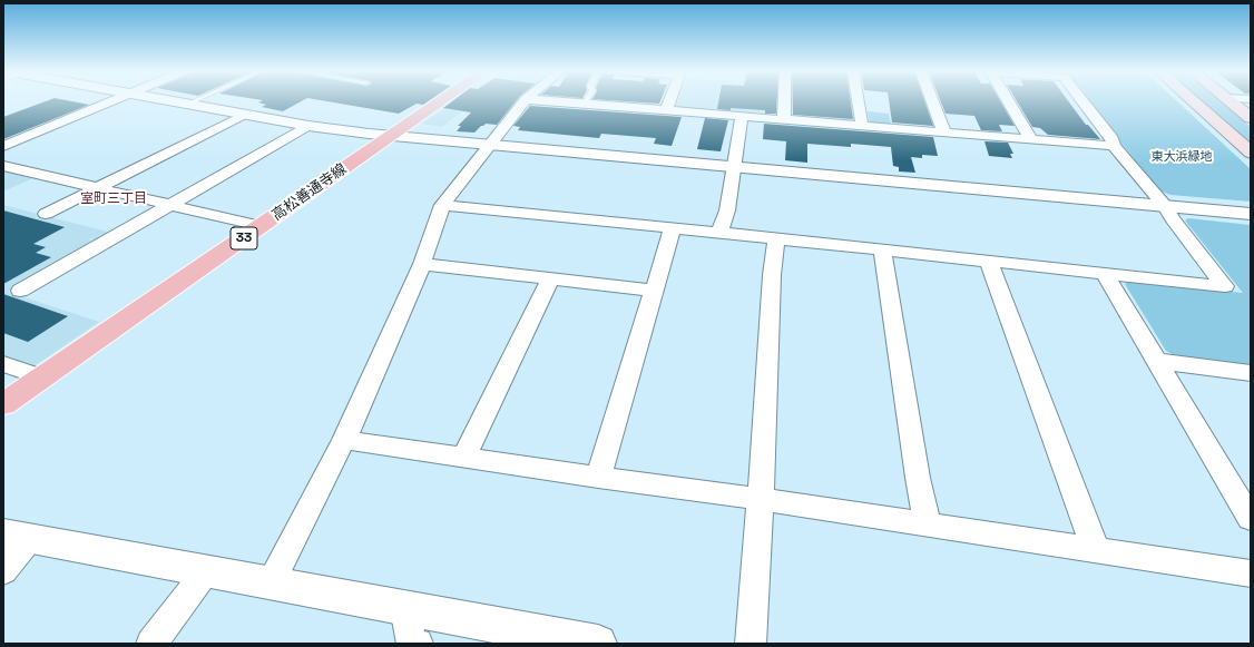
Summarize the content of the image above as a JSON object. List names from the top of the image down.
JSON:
{
  "streets": {
    "main road": ["高松善通寺線", "33"]
  },
  "districts": ["室町三丁目"],
  "parks": ["東大浜緑地"]
}
